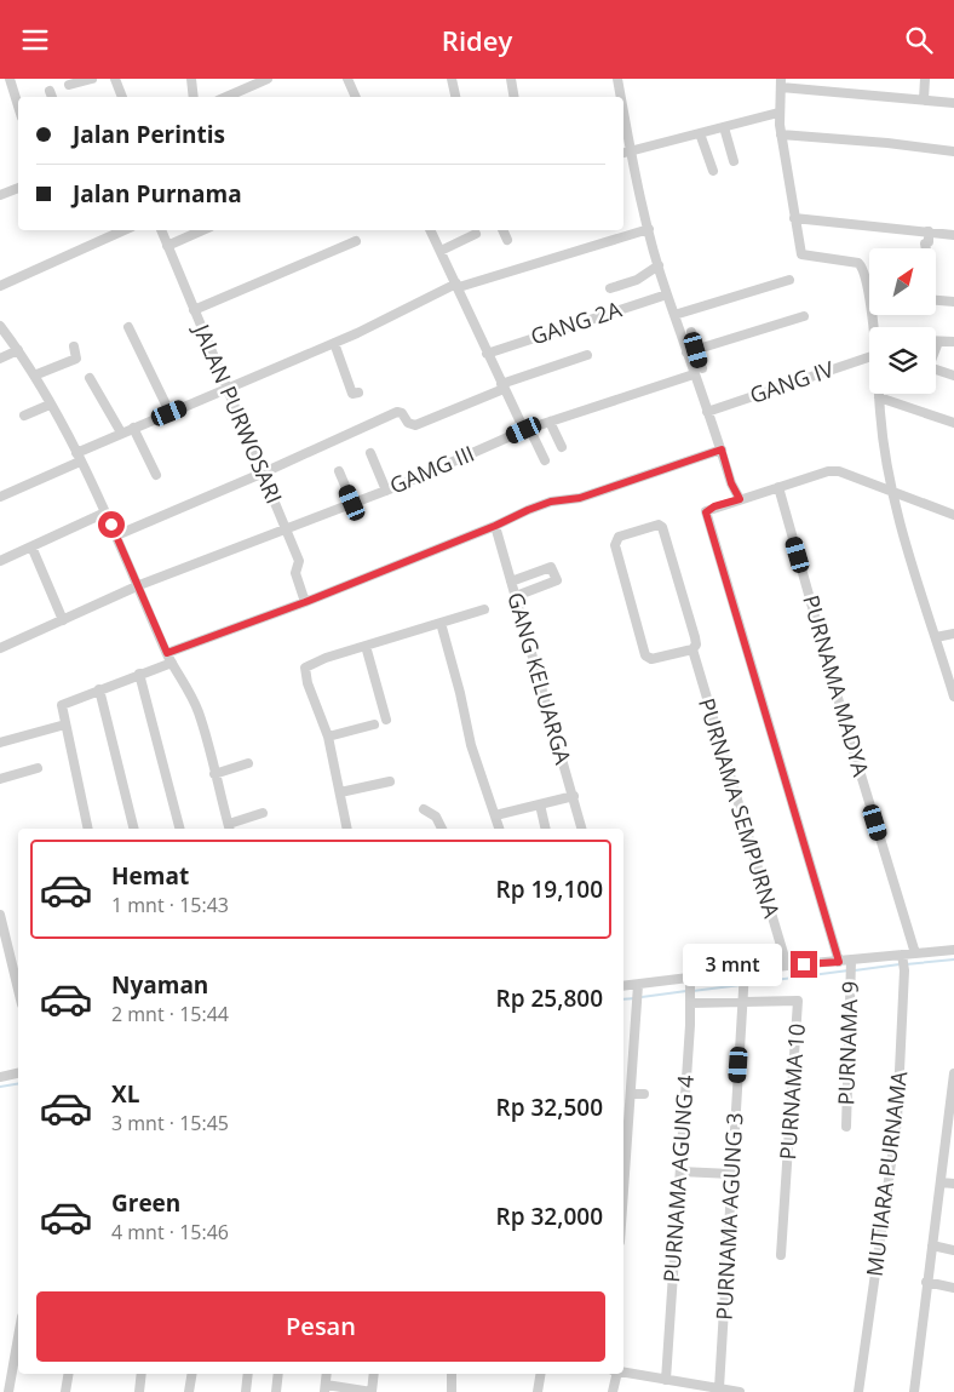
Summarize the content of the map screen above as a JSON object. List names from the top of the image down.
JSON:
{
  "streets": {
    "street": [
      "GANG 2A",
      "GANG IV",
      "JALAN PURWOSARI",
      "GAMG III",
      "GANG KELUARGA",
      "PURNAMA MADYA",
      "PURNAMA SEMPURNA",
      "PURNAMA 9",
      "PURNAMA 10",
      "MUTIARA PURNAMA",
      "PURNAMA AGUNG 4",
      "PURNAMA AGUNG 3"
    ]
  },
  "crossings": [
    ["JALAN PURWOSARI", "GAMG III"],
    ["PURNAMA 10", "PURNAMA AGUNG 4"],
    ["PURNAMA 10", "PURNAMA AGUNG 3"]
  ],
  "north": "top right",
  "page": {
    "header": "Ridey",
    "banner": ["Jalan Perintis", "Jalan Purnama"],
    "list": [
      {
        "name": "Hemat",
        "note": "1 mnt · 15:43",
        "value": "Rp 19,100"
      },
      {
        "name": "Nyaman",
        "note": "2 mnt · 15:44",
        "value": "Rp 25,800"
      },
      {
        "name": "XL",
        "note": "3 mnt · 15:45",
        "value": "Rp 32,500"
      },
      {
        "name": "Green",
        "note": "4 mnt · 15:46",
        "value": "Rp 32,000"
      }
    ],
    "bubble": "3 mnt",
    "buttons": "Pesan"
  }
}
